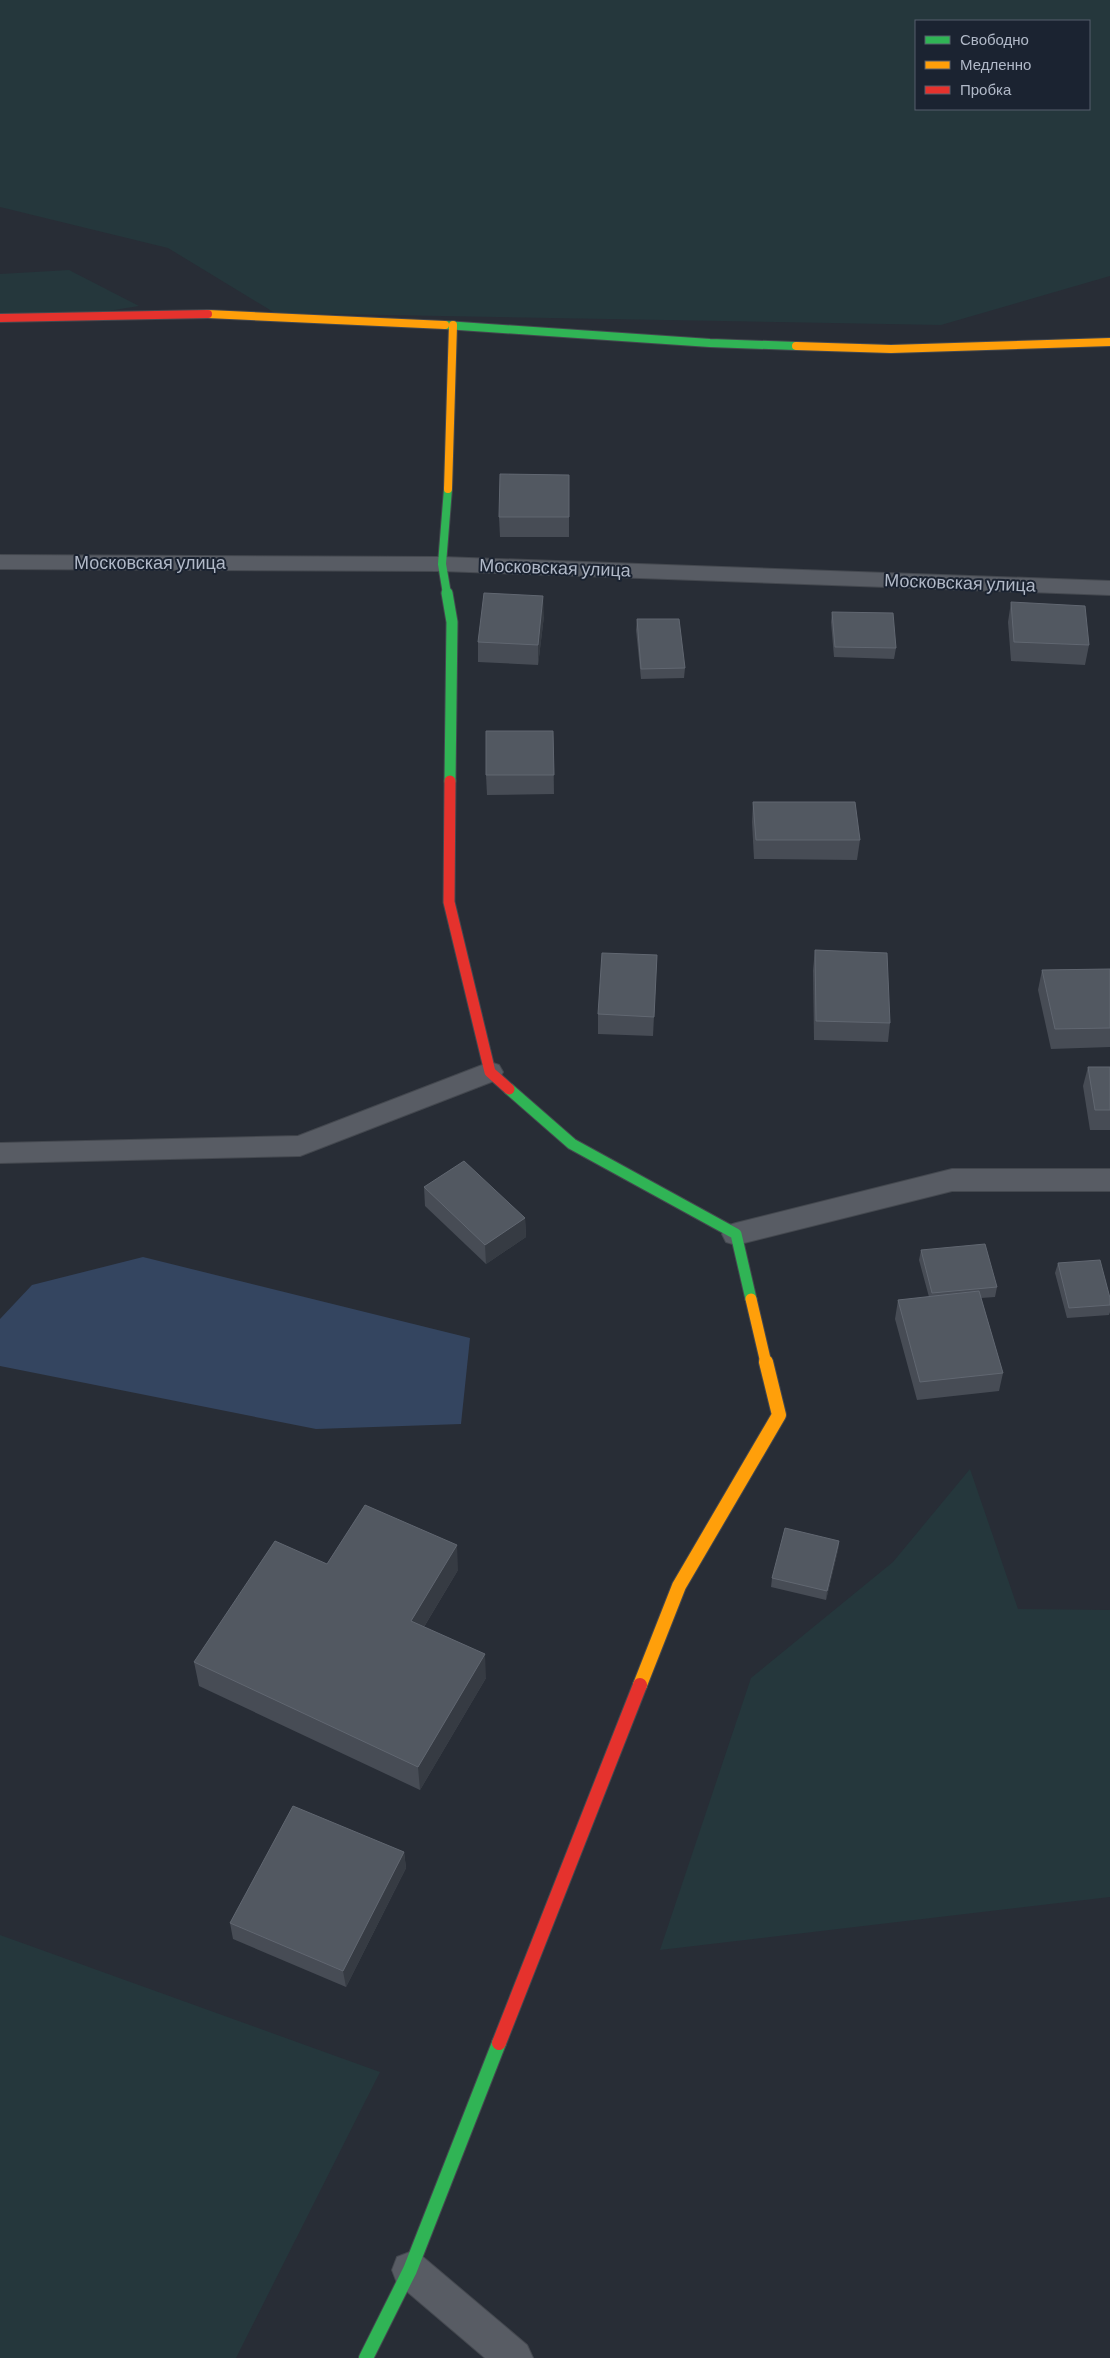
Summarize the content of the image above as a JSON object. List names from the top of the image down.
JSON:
{
  "streets": {
    "street": ["Московская улица"]
  },
  "legend": ["Свободно", "Медленно", "Пробка"]
}
